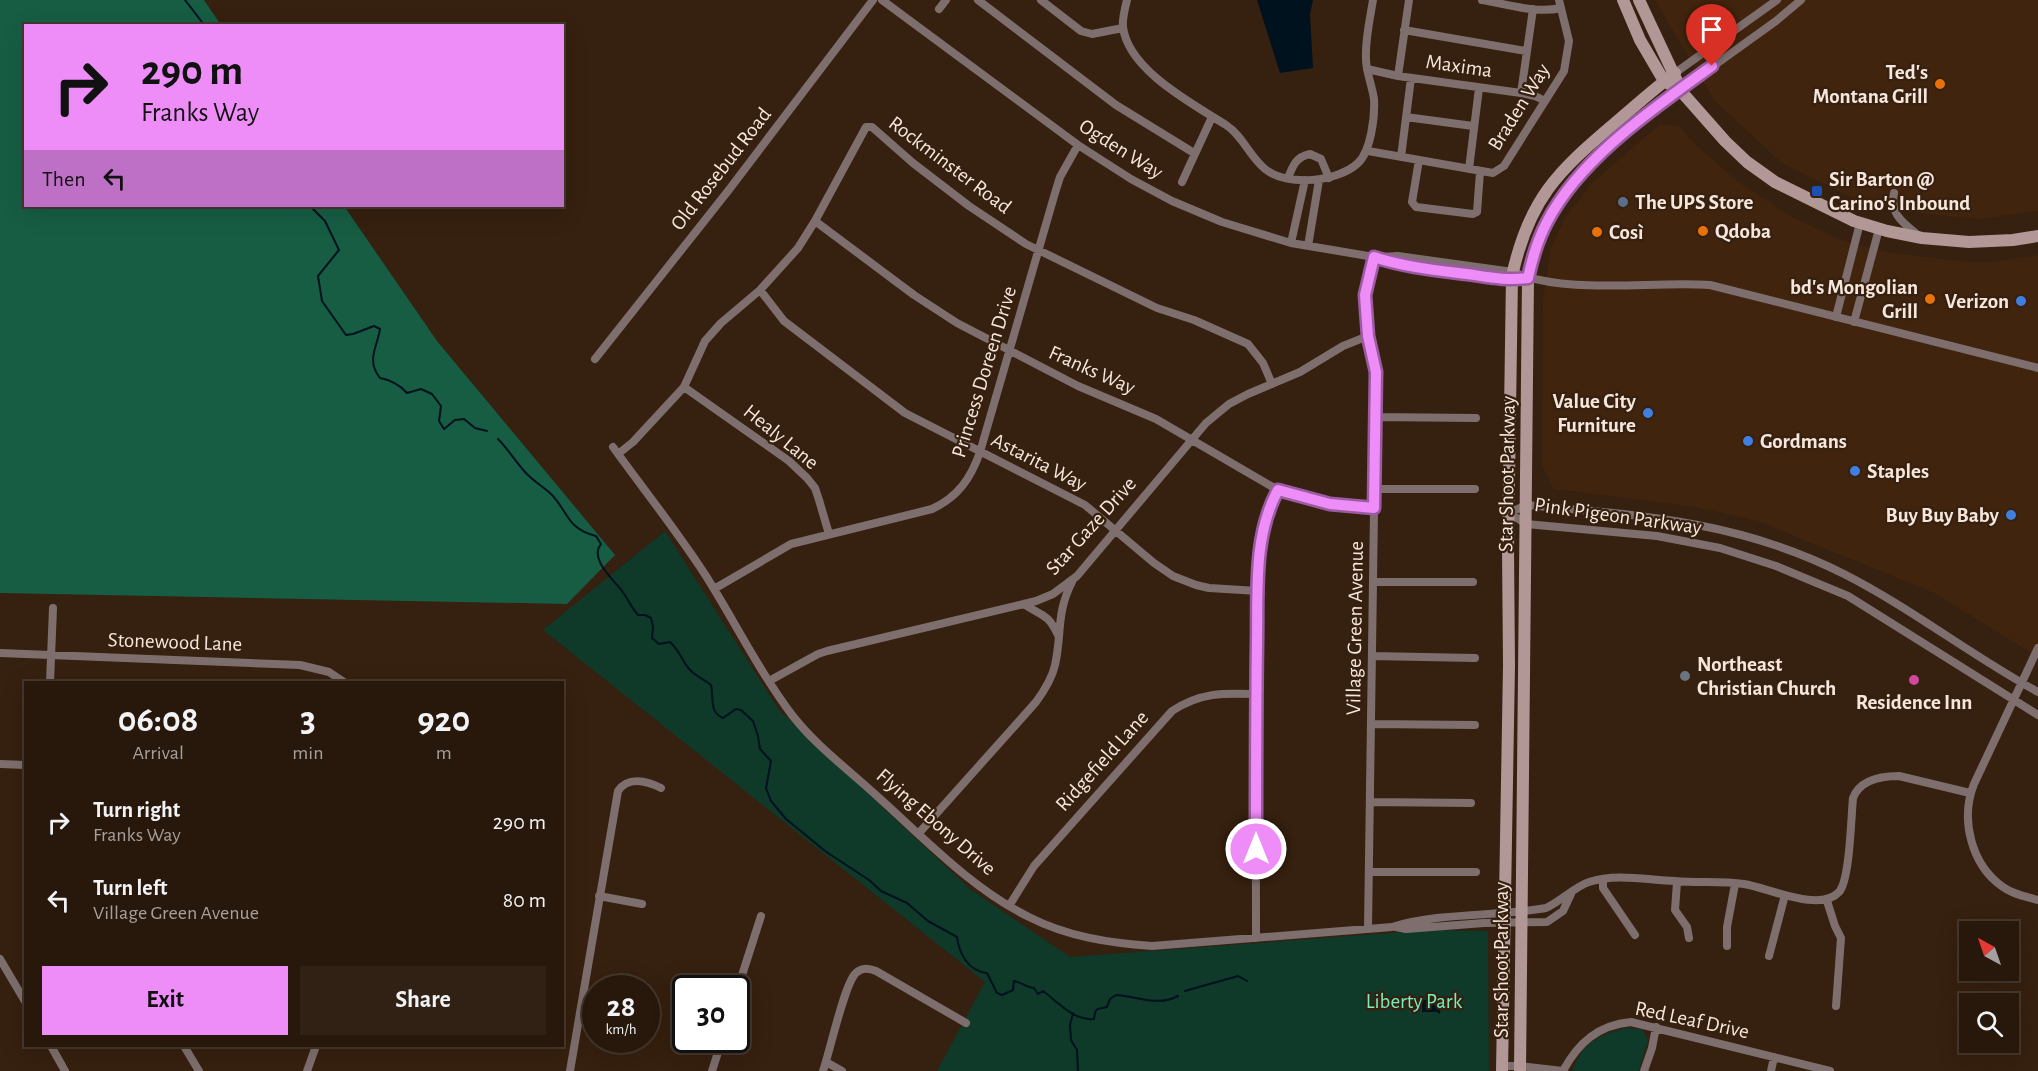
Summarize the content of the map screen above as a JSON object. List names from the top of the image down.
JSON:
{
  "streets": {
    "street": [
      "Maxima",
      "Braden Way",
      "Ogden Way",
      "Rockminster Road",
      "Old Rosebud Road",
      "Franks Way",
      "Princess Doreen Drive",
      "Healy Lane",
      "Astarita Way",
      "Star Shoot Parkway",
      "Pink Pigeon Parkway",
      "Star Gaze Drive",
      "Village Green Avenue",
      "Stonewood Lane",
      "Ridgefield Lane",
      "Flying Ebony Drive",
      "Red Leaf Drive"
    ]
  },
  "crossings": [
    ["Maxima", "Braden Way"],
    ["Ogden Way", "Princess Doreen Drive"],
    ["Ogden Way", "Star Shoot Parkway"],
    ["Ogden Way", "Village Green Avenue"],
    ["Rockminster Road", "Franks Way"],
    ["Rockminster Road", "Princess Doreen Drive"],
    ["Rockminster Road", "Healy Lane"],
    ["Rockminster Road", "Astarita Way"],
    ["Rockminster Road", "Star Gaze Drive"],
    ["Rockminster Road", "Flying Ebony Drive"],
    ["Franks Way", "Princess Doreen Drive"],
    ["Franks Way", "Star Gaze Drive"],
    ["Franks Way", "Village Green Avenue"],
    ["Princess Doreen Drive", "Healy Lane"],
    ["Princess Doreen Drive", "Astarita Way"],
    ["Princess Doreen Drive", "Flying Ebony Drive"],
    ["Astarita Way", "Star Gaze Drive"],
    ["Star Shoot Parkway", "Pink Pigeon Parkway"],
    ["Star Shoot Parkway", "Flying Ebony Drive"],
    ["Star Gaze Drive", "Village Green Avenue"],
    ["Star Gaze Drive", "Flying Ebony Drive"],
    ["Village Green Avenue", "Flying Ebony Drive"],
    ["Ridgefield Lane", "Flying Ebony Drive"]
  ],
  "parks": ["Liberty Park"],
  "places": {
    "other": [
      "Ted's Montana Grill",
      "The UPS Store",
      "Qdoba",
      "Così",
      "bd's Mongolian Grill",
      "Verizon",
      "Value City Furniture",
      "Gordmans",
      "Staples",
      "Buy Buy Baby",
      "Northeast Christian Church",
      "Residence Inn"
    ],
    "transit": ["Sir Barton @ Carino's Inbound"]
  },
  "north": "top left",
  "page": {
    "turn": ["290 m", "Franks Way"],
    "then": "Then",
    "eta": [
      "06:08",
      "Arrival",
      "3",
      "min",
      "920",
      "m"
    ],
    "list": [
      {
        "name": "Turn right",
        "note": "Franks Way",
        "value": "290 m"
      },
      {
        "name": "Turn left",
        "note": "Village Green Avenue",
        "value": "80 m"
      }
    ],
    "buttons": ["Exit", "Share"],
    "speed": "28 km/h",
    "limit": "30"
  }
}
